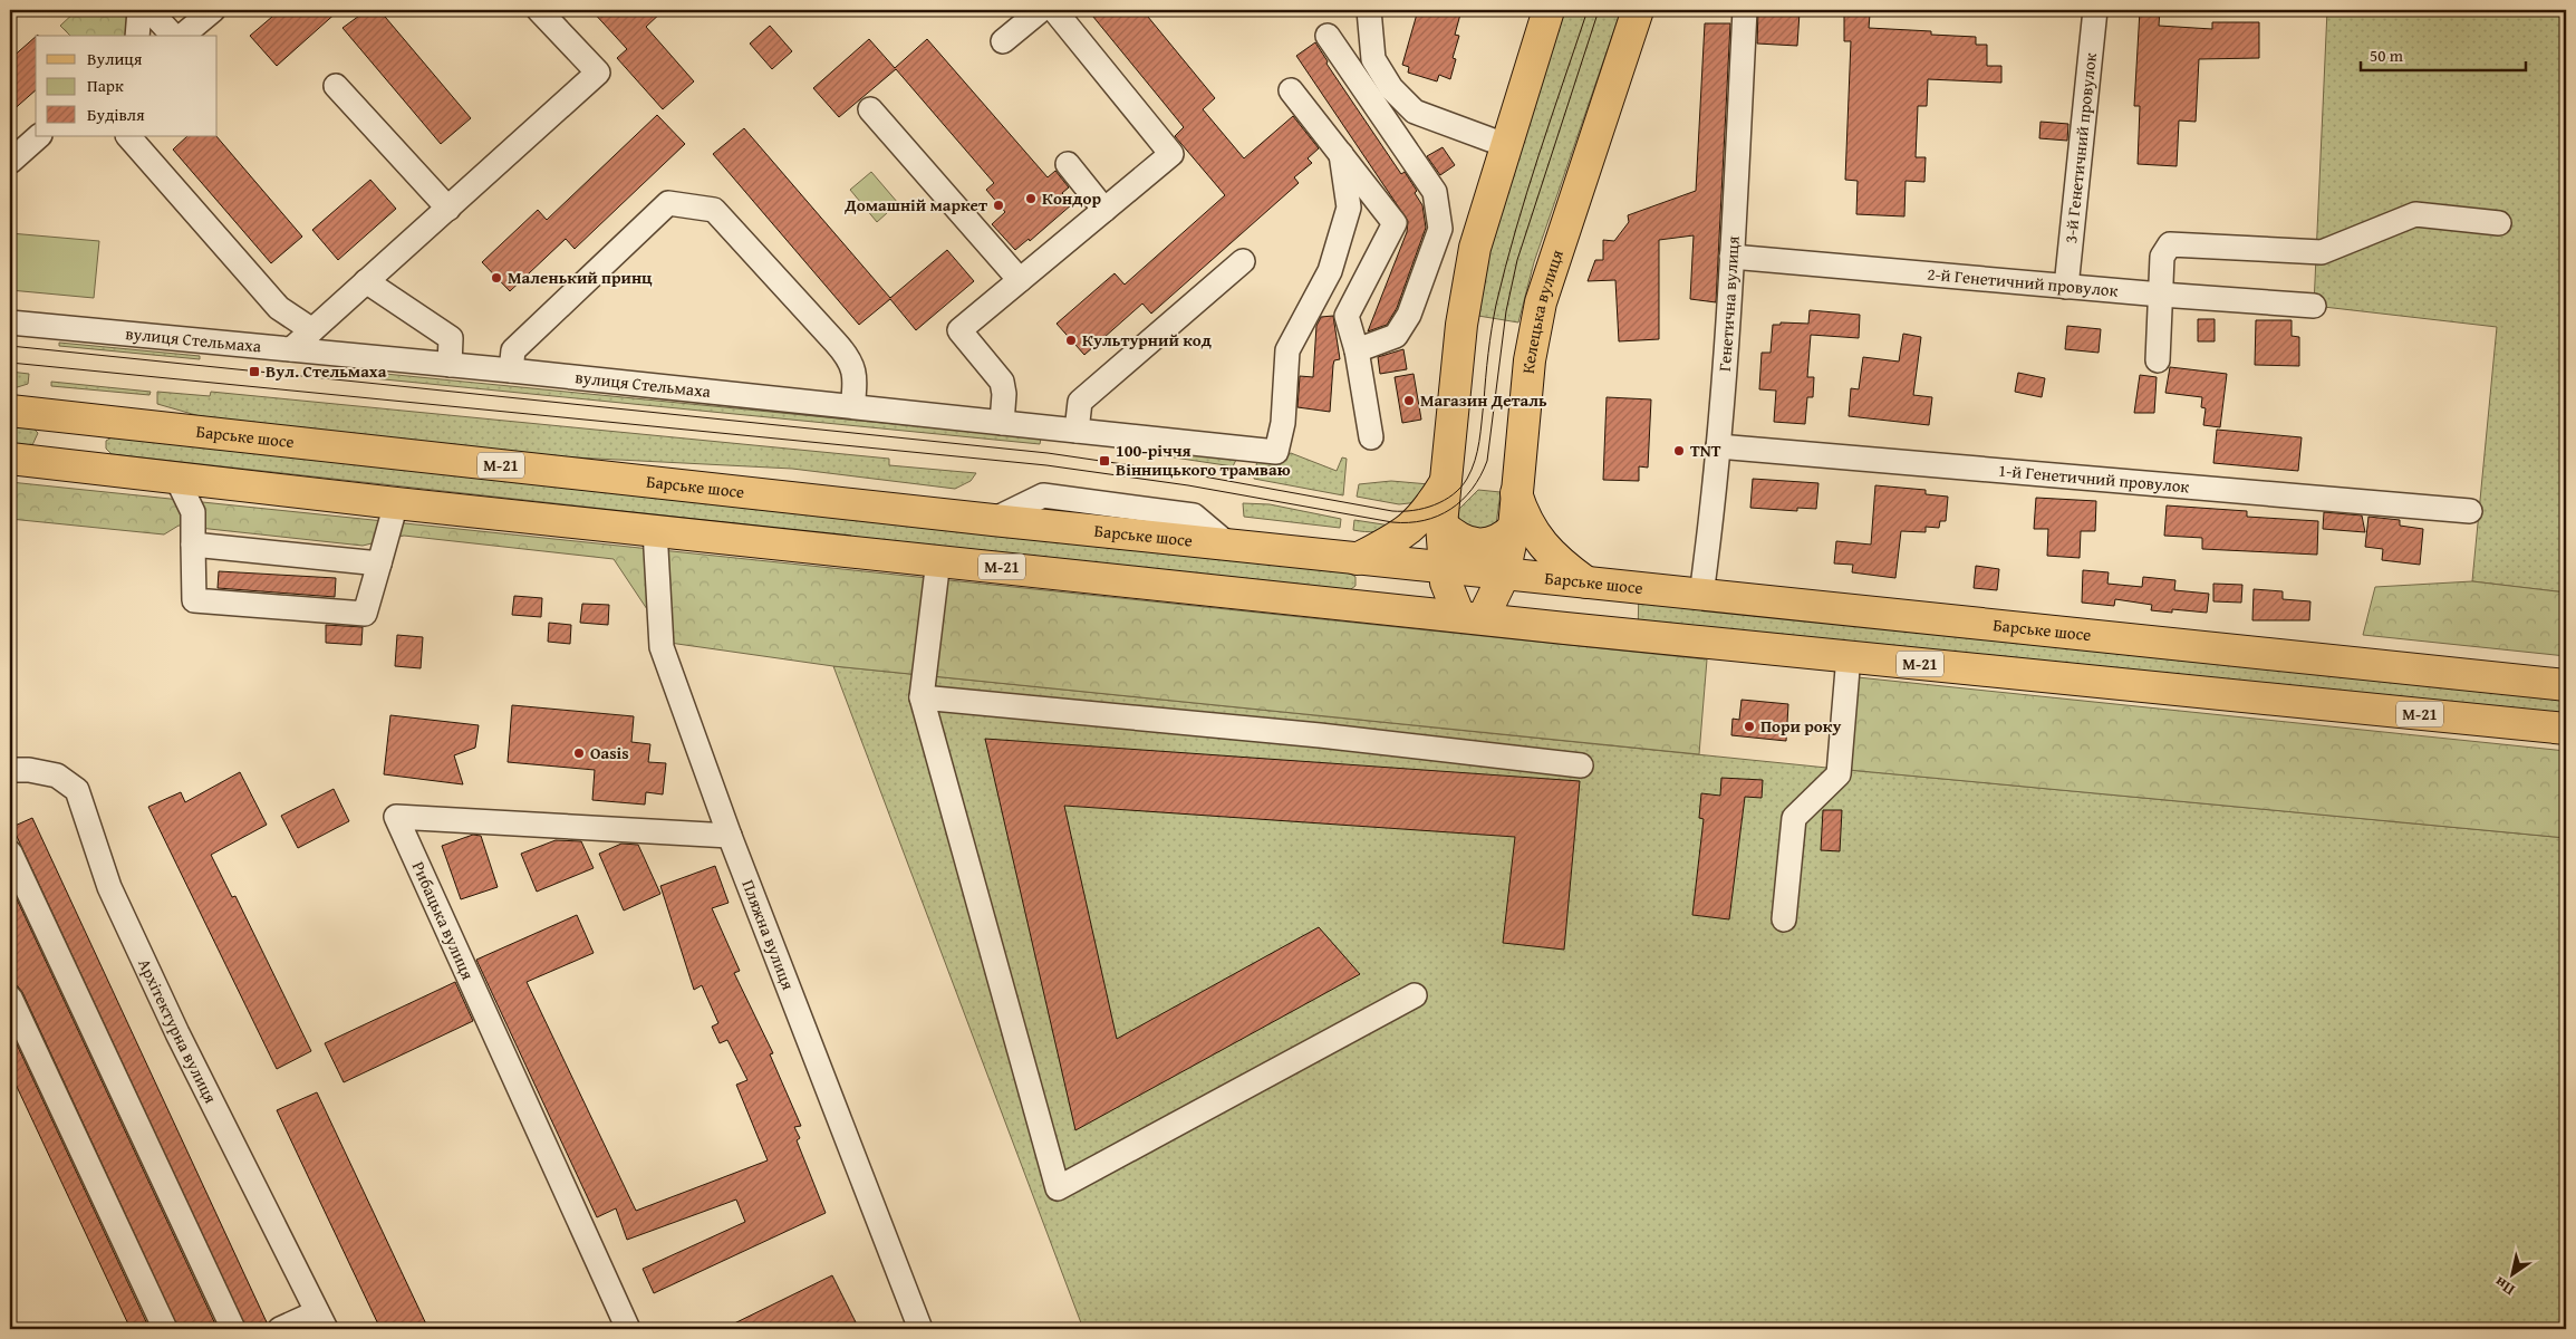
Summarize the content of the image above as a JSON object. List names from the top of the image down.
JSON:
{
  "streets": {
    "main road": ["Келецька вулиця", "Барське шосе", "М-21"],
    "street": [
      "3-й Генетичний провулок",
      "2-й Генетичний провулок",
      "Генетична вулиця",
      "вулиця Стельмаха",
      "1-й Генетичний провулок",
      "Рибацька вулиця",
      "Пляжна вулиця",
      "Архітектурна вулиця"
    ]
  },
  "crossings": [
    ["3-й Генетичний провулок", "2-й Генетичний провулок"],
    ["2-й Генетичний провулок", "Генетична вулиця"],
    ["Генетична вулиця", "Барське шосе"],
    ["Генетична вулиця", "1-й Генетичний провулок"],
    ["Келецька вулиця", "Барське шосе"],
    ["Келецька вулиця", "М-21"],
    ["М-21", "Пляжна вулиця"],
    ["Рибацька вулиця", "Пляжна вулиця"]
  ],
  "places": {
    "other": [
      "Кондор",
      "Домашній маркет",
      "Маленький принц",
      "Культурний код",
      "Магазин Деталь",
      "TNT",
      "Пори року",
      "Oasis"
    ],
    "transit": ["Вул. Стельмаха", "100-річчя Вінницького трамваю"]
  },
  "legend": ["Вулиця", "Парк", "Будівля"],
  "scale_bar": "50 m",
  "north": "bottom left"
}
